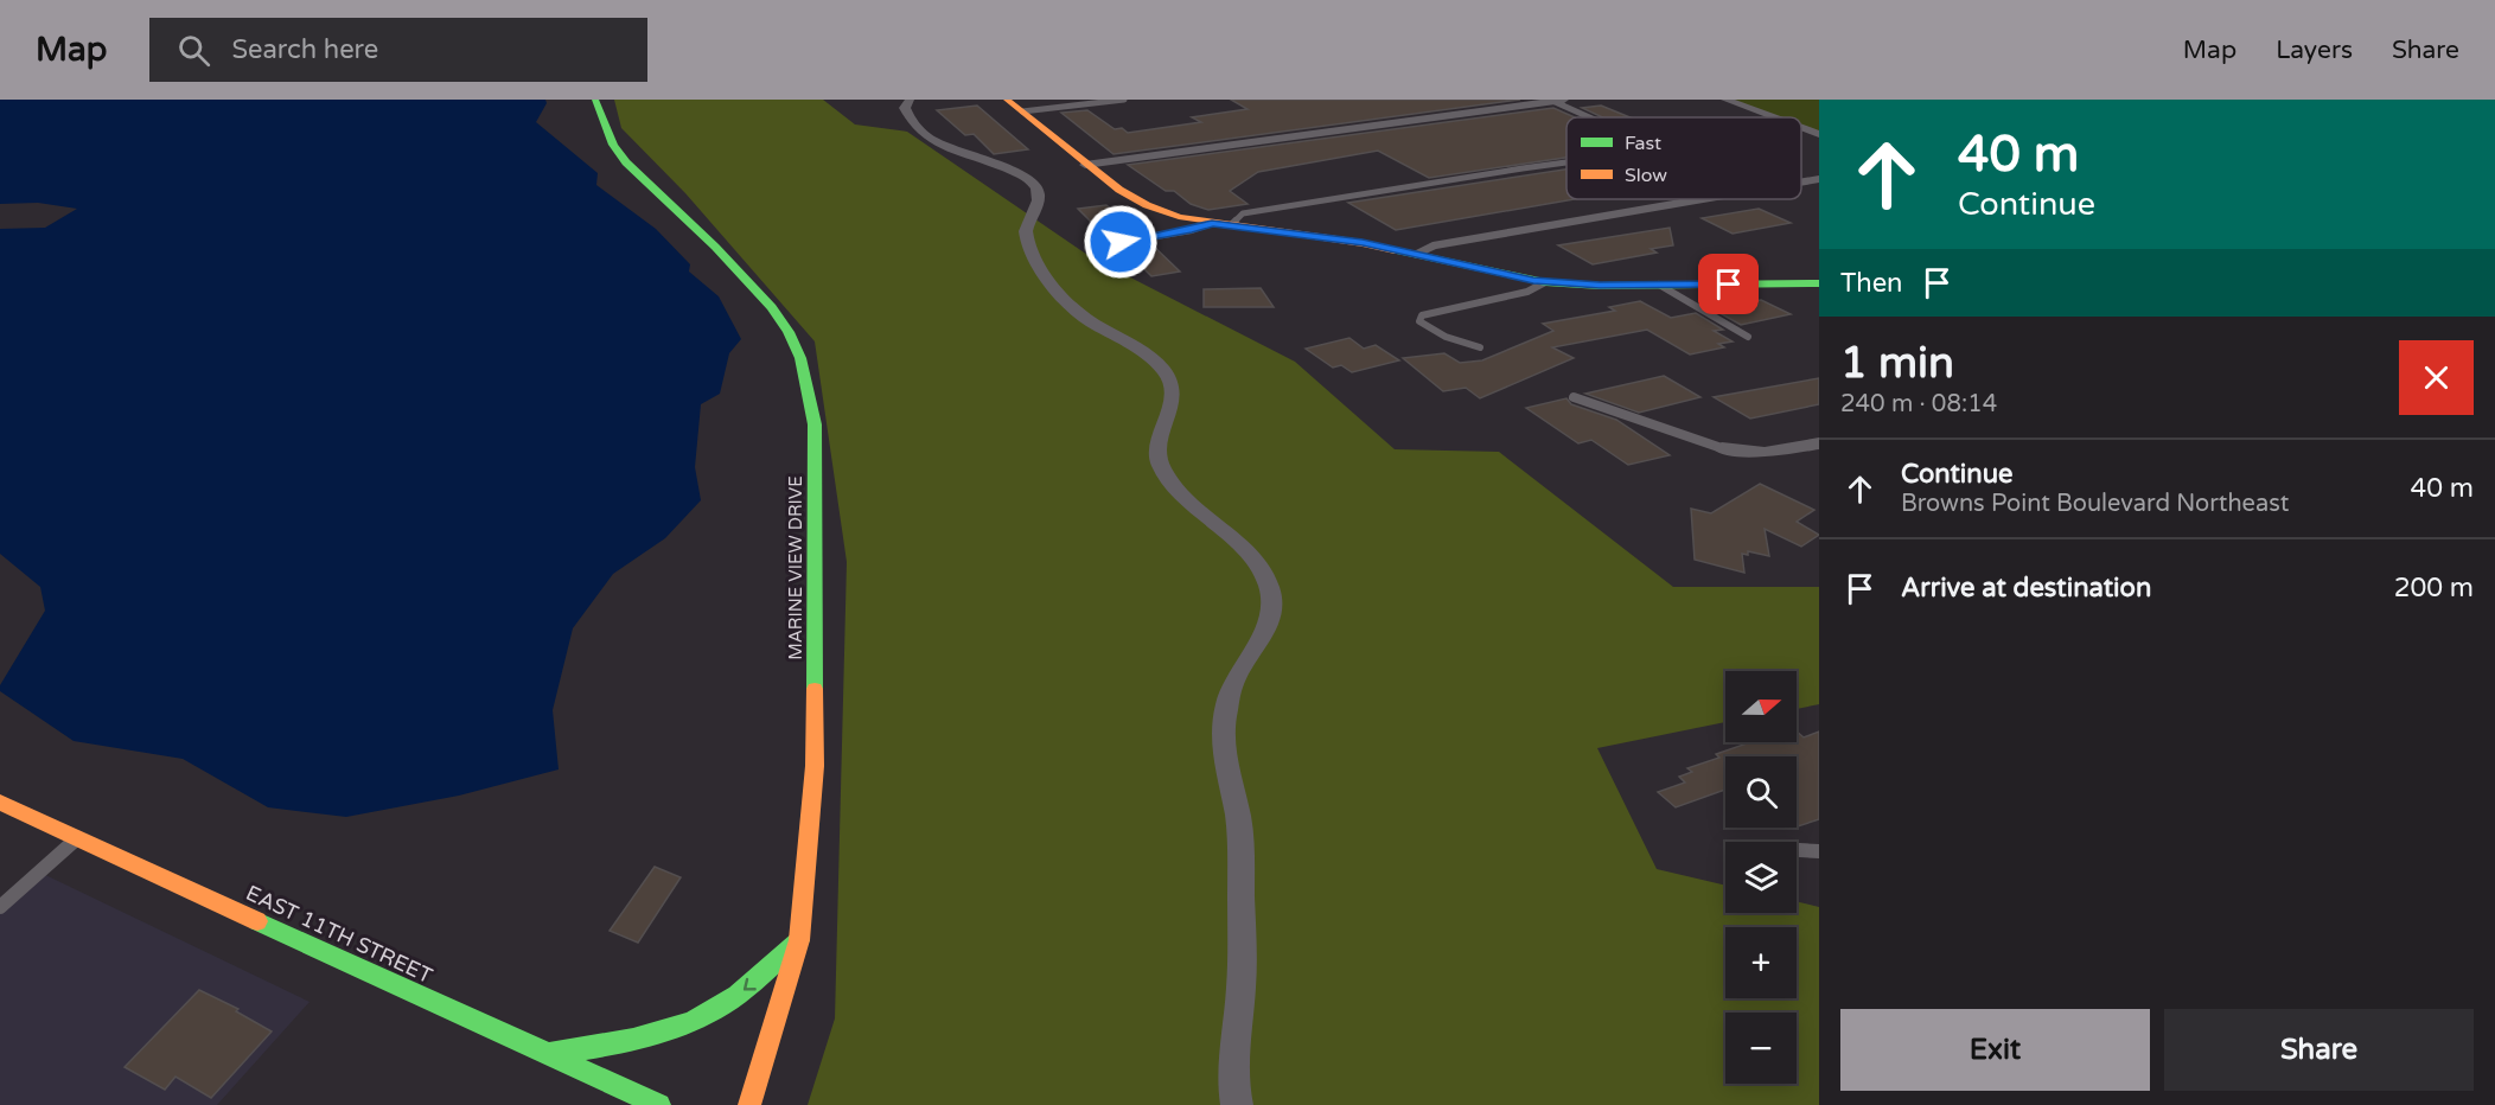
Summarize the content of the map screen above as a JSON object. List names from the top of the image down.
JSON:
{
  "streets": {
    "main road": ["MARINE VIEW DRIVE", "EAST 11TH STREET"]
  },
  "legend": ["Fast", "Slow"],
  "north": "right",
  "page": {
    "header": "Map",
    "search": "Search here",
    "nav": ["Map", "Layers", "Share"],
    "turn": ["40 m", "Continue"],
    "then": "Then",
    "heading": ["1 min", "240 m · 08:14"],
    "list": [
      {
        "name": "Continue",
        "note": "Browns Point Boulevard Northeast",
        "value": "40 m"
      },
      {
        "name": "Arrive at destination",
        "value": "200 m"
      }
    ],
    "map_buttons": ["+", "−"],
    "buttons": ["Exit", "Share"]
  }
}
